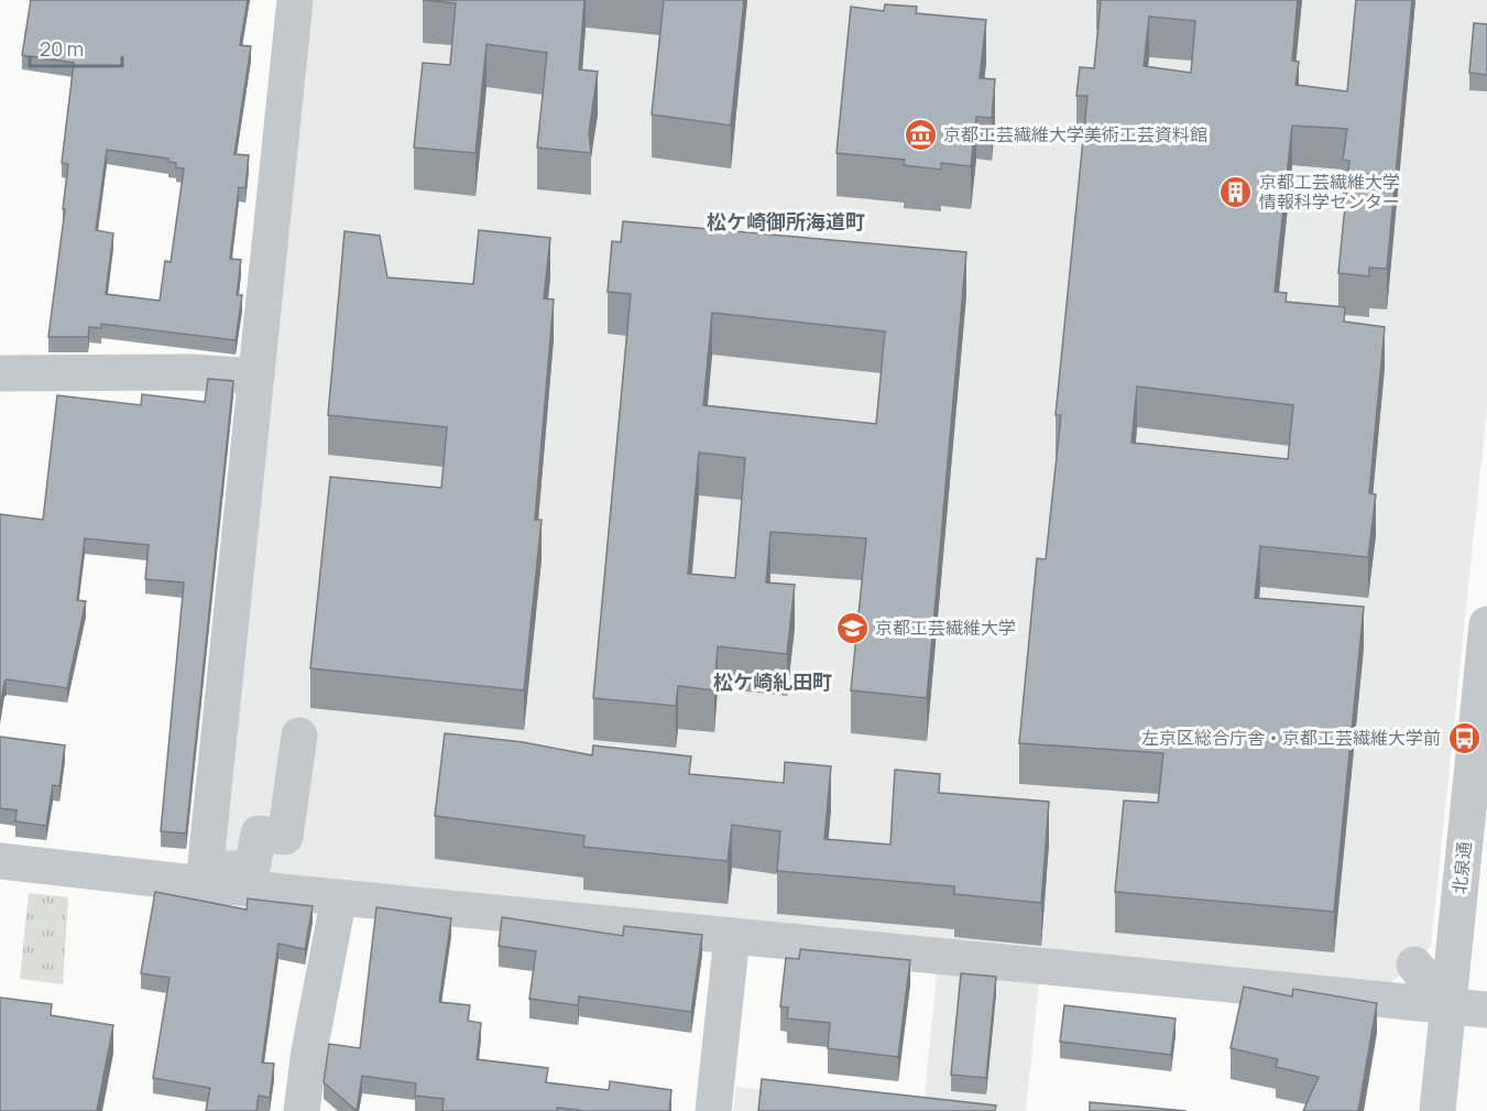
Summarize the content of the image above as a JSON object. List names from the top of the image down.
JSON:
{
  "streets": {
    "street": ["北泉通"]
  },
  "districts": ["松ケ崎御所海道町", "松ケ崎糺田町"],
  "places": {
    "museum": ["京都工芸繊維大学美術工芸資料館"],
    "building": ["京都工芸繊維大学 情報科学センター"],
    "school or university": ["京都工芸繊維大学"],
    "bus stop": ["左京区総合庁舎・京都工芸繊維大学前"]
  },
  "scale_bar": "20 m"
}
